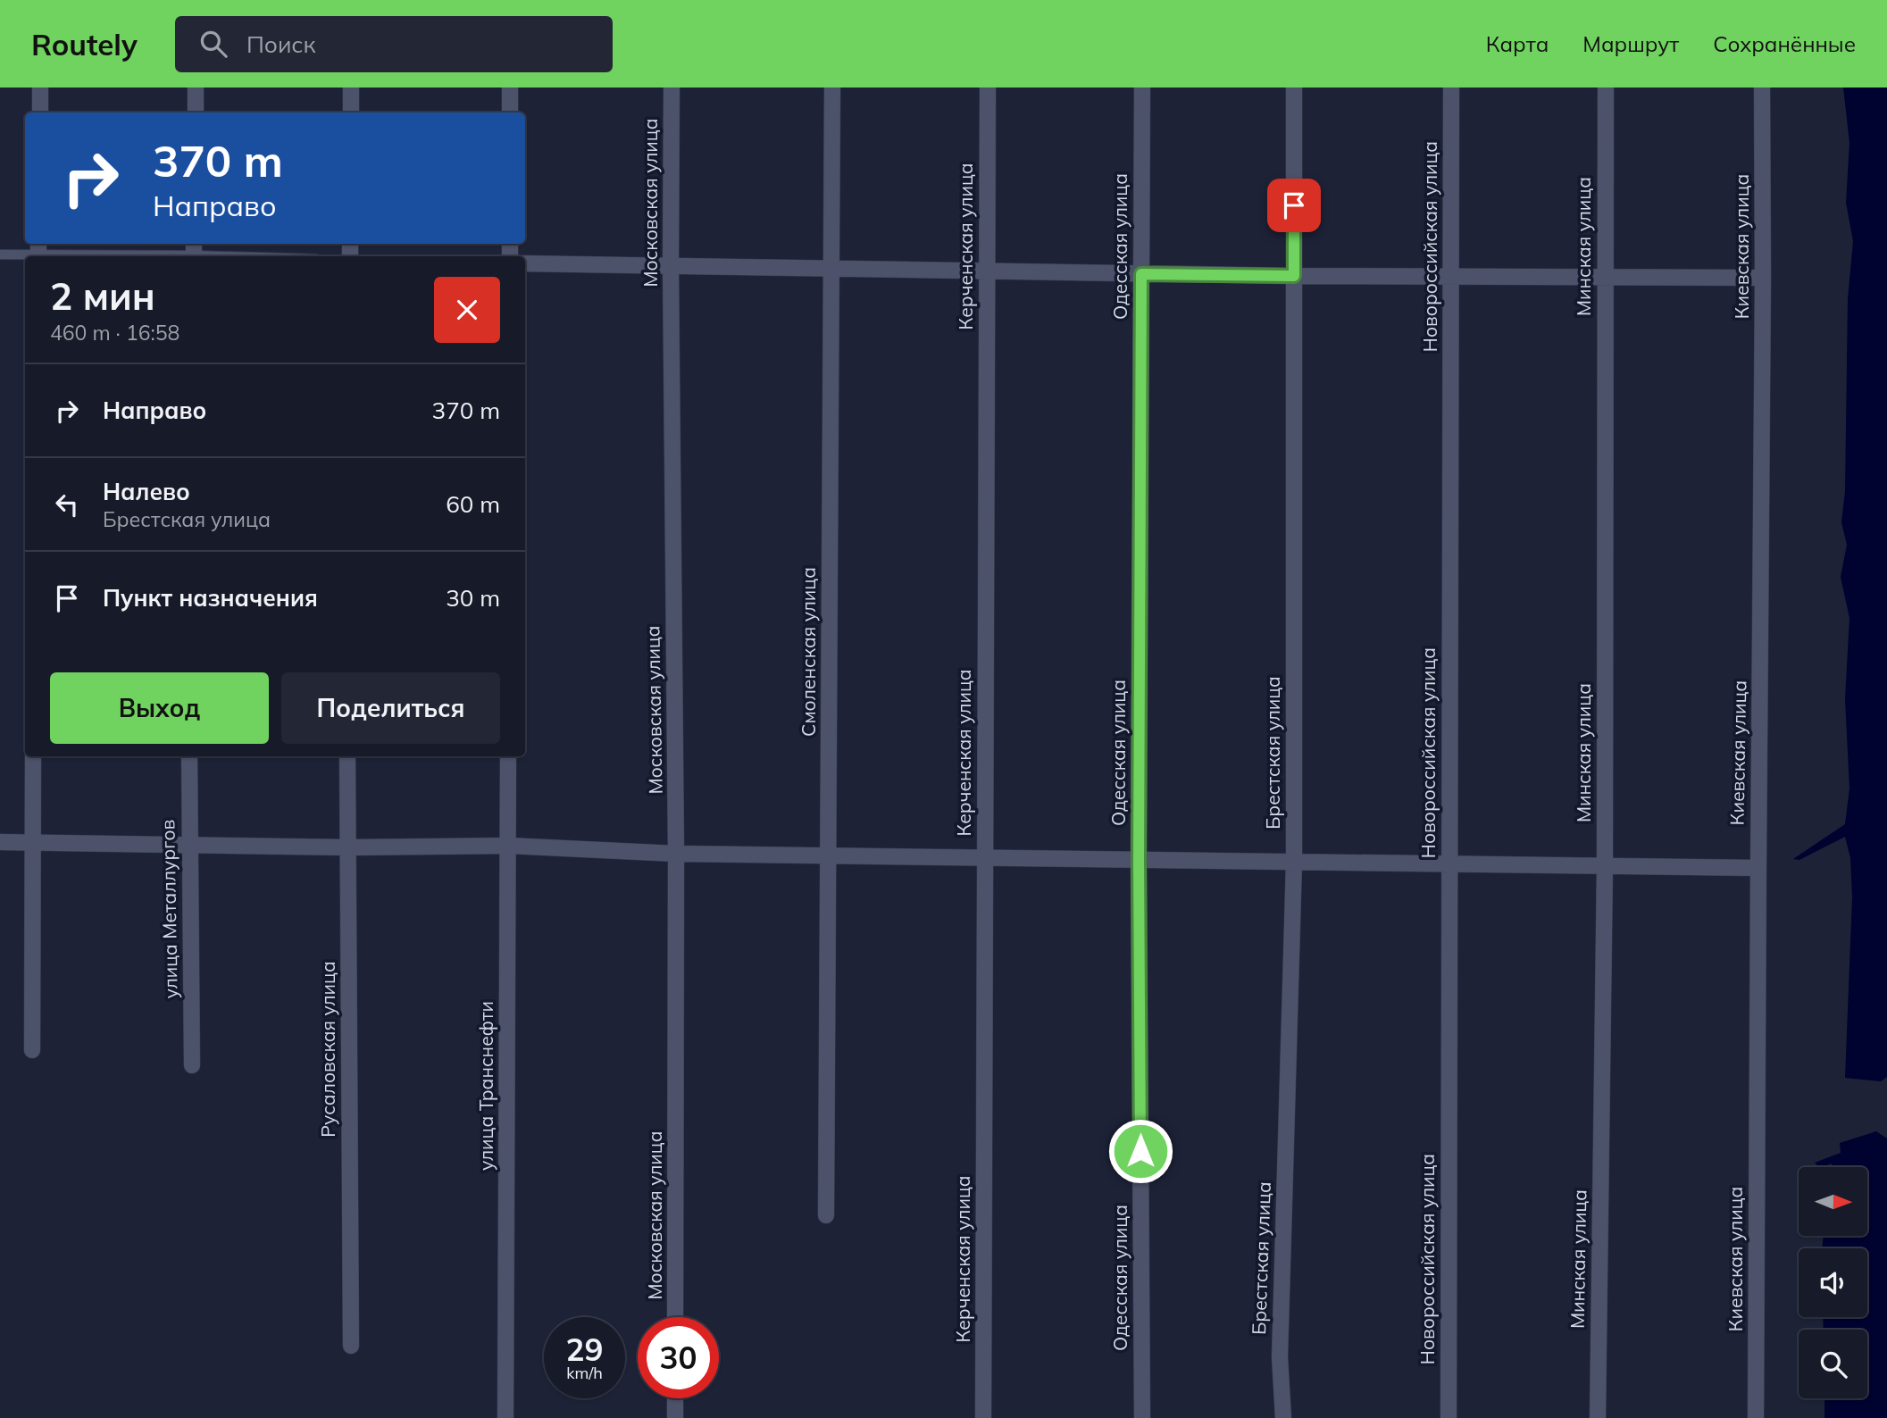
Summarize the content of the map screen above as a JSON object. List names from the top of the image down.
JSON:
{
  "streets": {
    "street": [
      "Московская улица",
      "Керченская улица",
      "Одесская улица",
      "Новороссийская улица",
      "Минская улица",
      "Киевская улица",
      "Смоленская улица",
      "Брестская улица",
      "улица Металлургов",
      "Русаловская улица",
      "улица Транснефти"
    ]
  },
  "north": "right",
  "page": {
    "header": "Routely",
    "search": "Поиск",
    "nav": ["Карта", "Маршрут", "Сохранённые"],
    "turn": ["370 m", "Направо"],
    "heading": ["2 мин", "460 m · 16:58"],
    "list": [
      {
        "name": "Направо",
        "value": "370 m"
      },
      {
        "name": "Налево",
        "note": "Брестская улица",
        "value": "60 m"
      },
      {
        "name": "Пункт назначения",
        "value": "30 m"
      }
    ],
    "buttons": ["Выход", "Поделиться"],
    "speed": "29 km/h",
    "limit": "30"
  }
}
